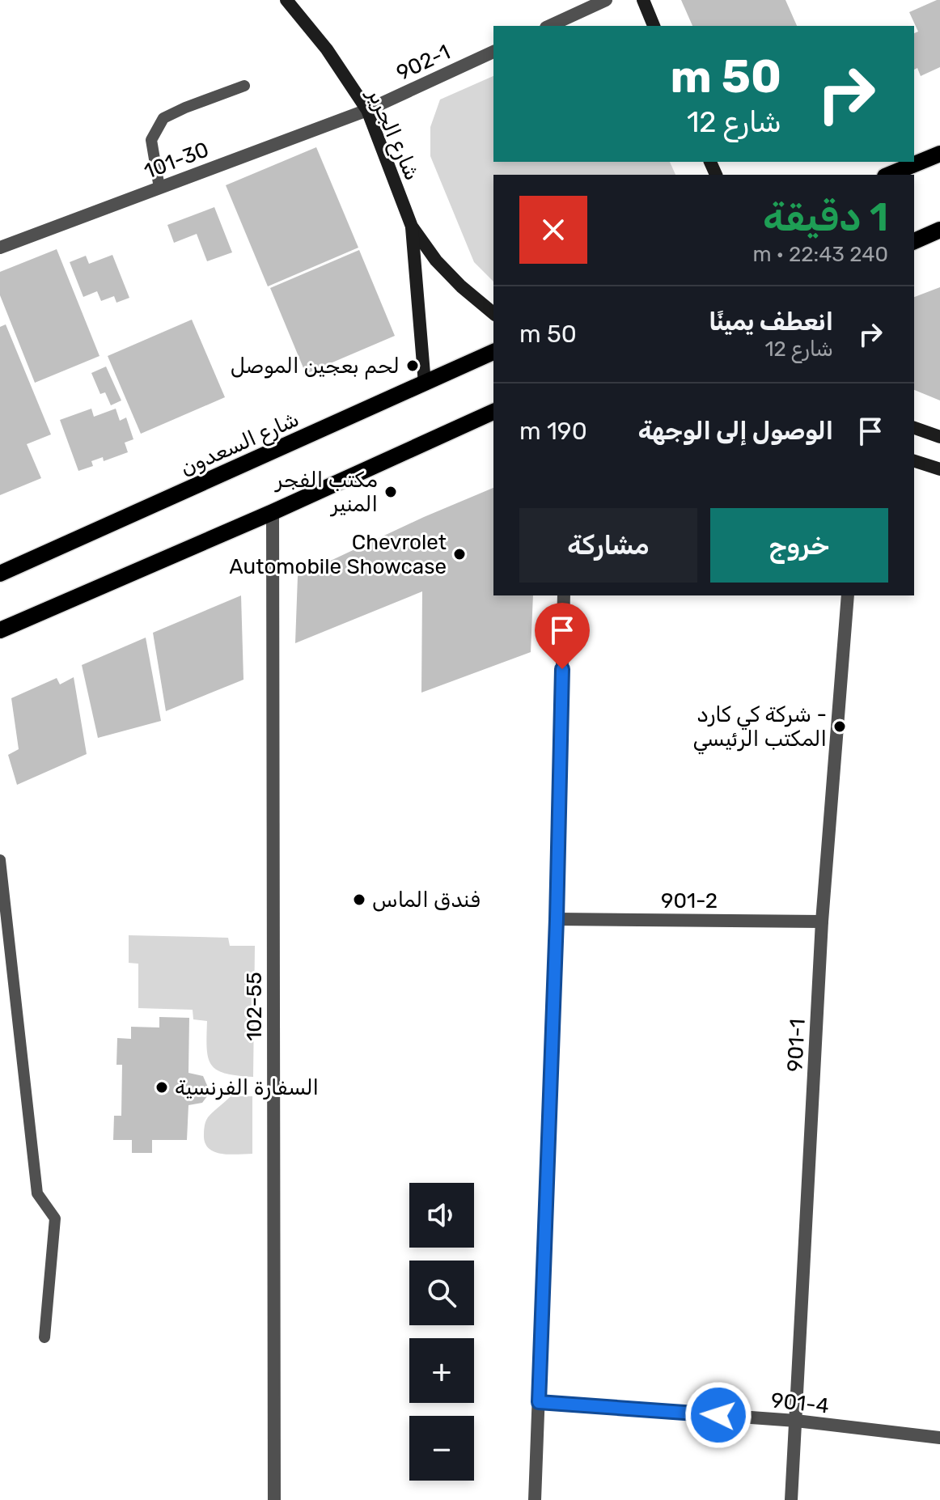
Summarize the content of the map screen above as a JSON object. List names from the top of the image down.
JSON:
{
  "streets": {
    "main road": ["شارع الجرير", "شارع السعدون"],
    "street": [
      "902-1",
      "101-30",
      "901-2",
      "102-55",
      "901-1",
      "901-4"
    ]
  },
  "crossings": [
    ["902-1", "شارع الجرير"],
    ["902-1", "101-30"],
    ["شارع الجرير", "101-30"],
    ["شارع الجرير", "شارع السعدون"],
    ["901-2", "901-1"],
    ["901-1", "901-4"]
  ],
  "places": [
    "لحم بعجين الموصل",
    "مكتب الفجر المنير",
    "Chevrolet Automobile Showcase",
    "شركة كي كارد - المكتب الرئيسي",
    "فندق الماس",
    "السفارة الفرنسية"
  ],
  "page": {
    "turn": ["50 m", "شارع 12"],
    "heading": ["1 دقيقة", "240 m · 22:43"],
    "list": [
      {
        "name": "انعطف يمينًا",
        "note": "شارع 12",
        "value": "50 m"
      },
      {
        "name": "الوصول إلى الوجهة",
        "value": "190 m"
      }
    ],
    "buttons": ["خروج", "مشاركة"],
    "map_buttons": ["+", "−"]
  }
}
